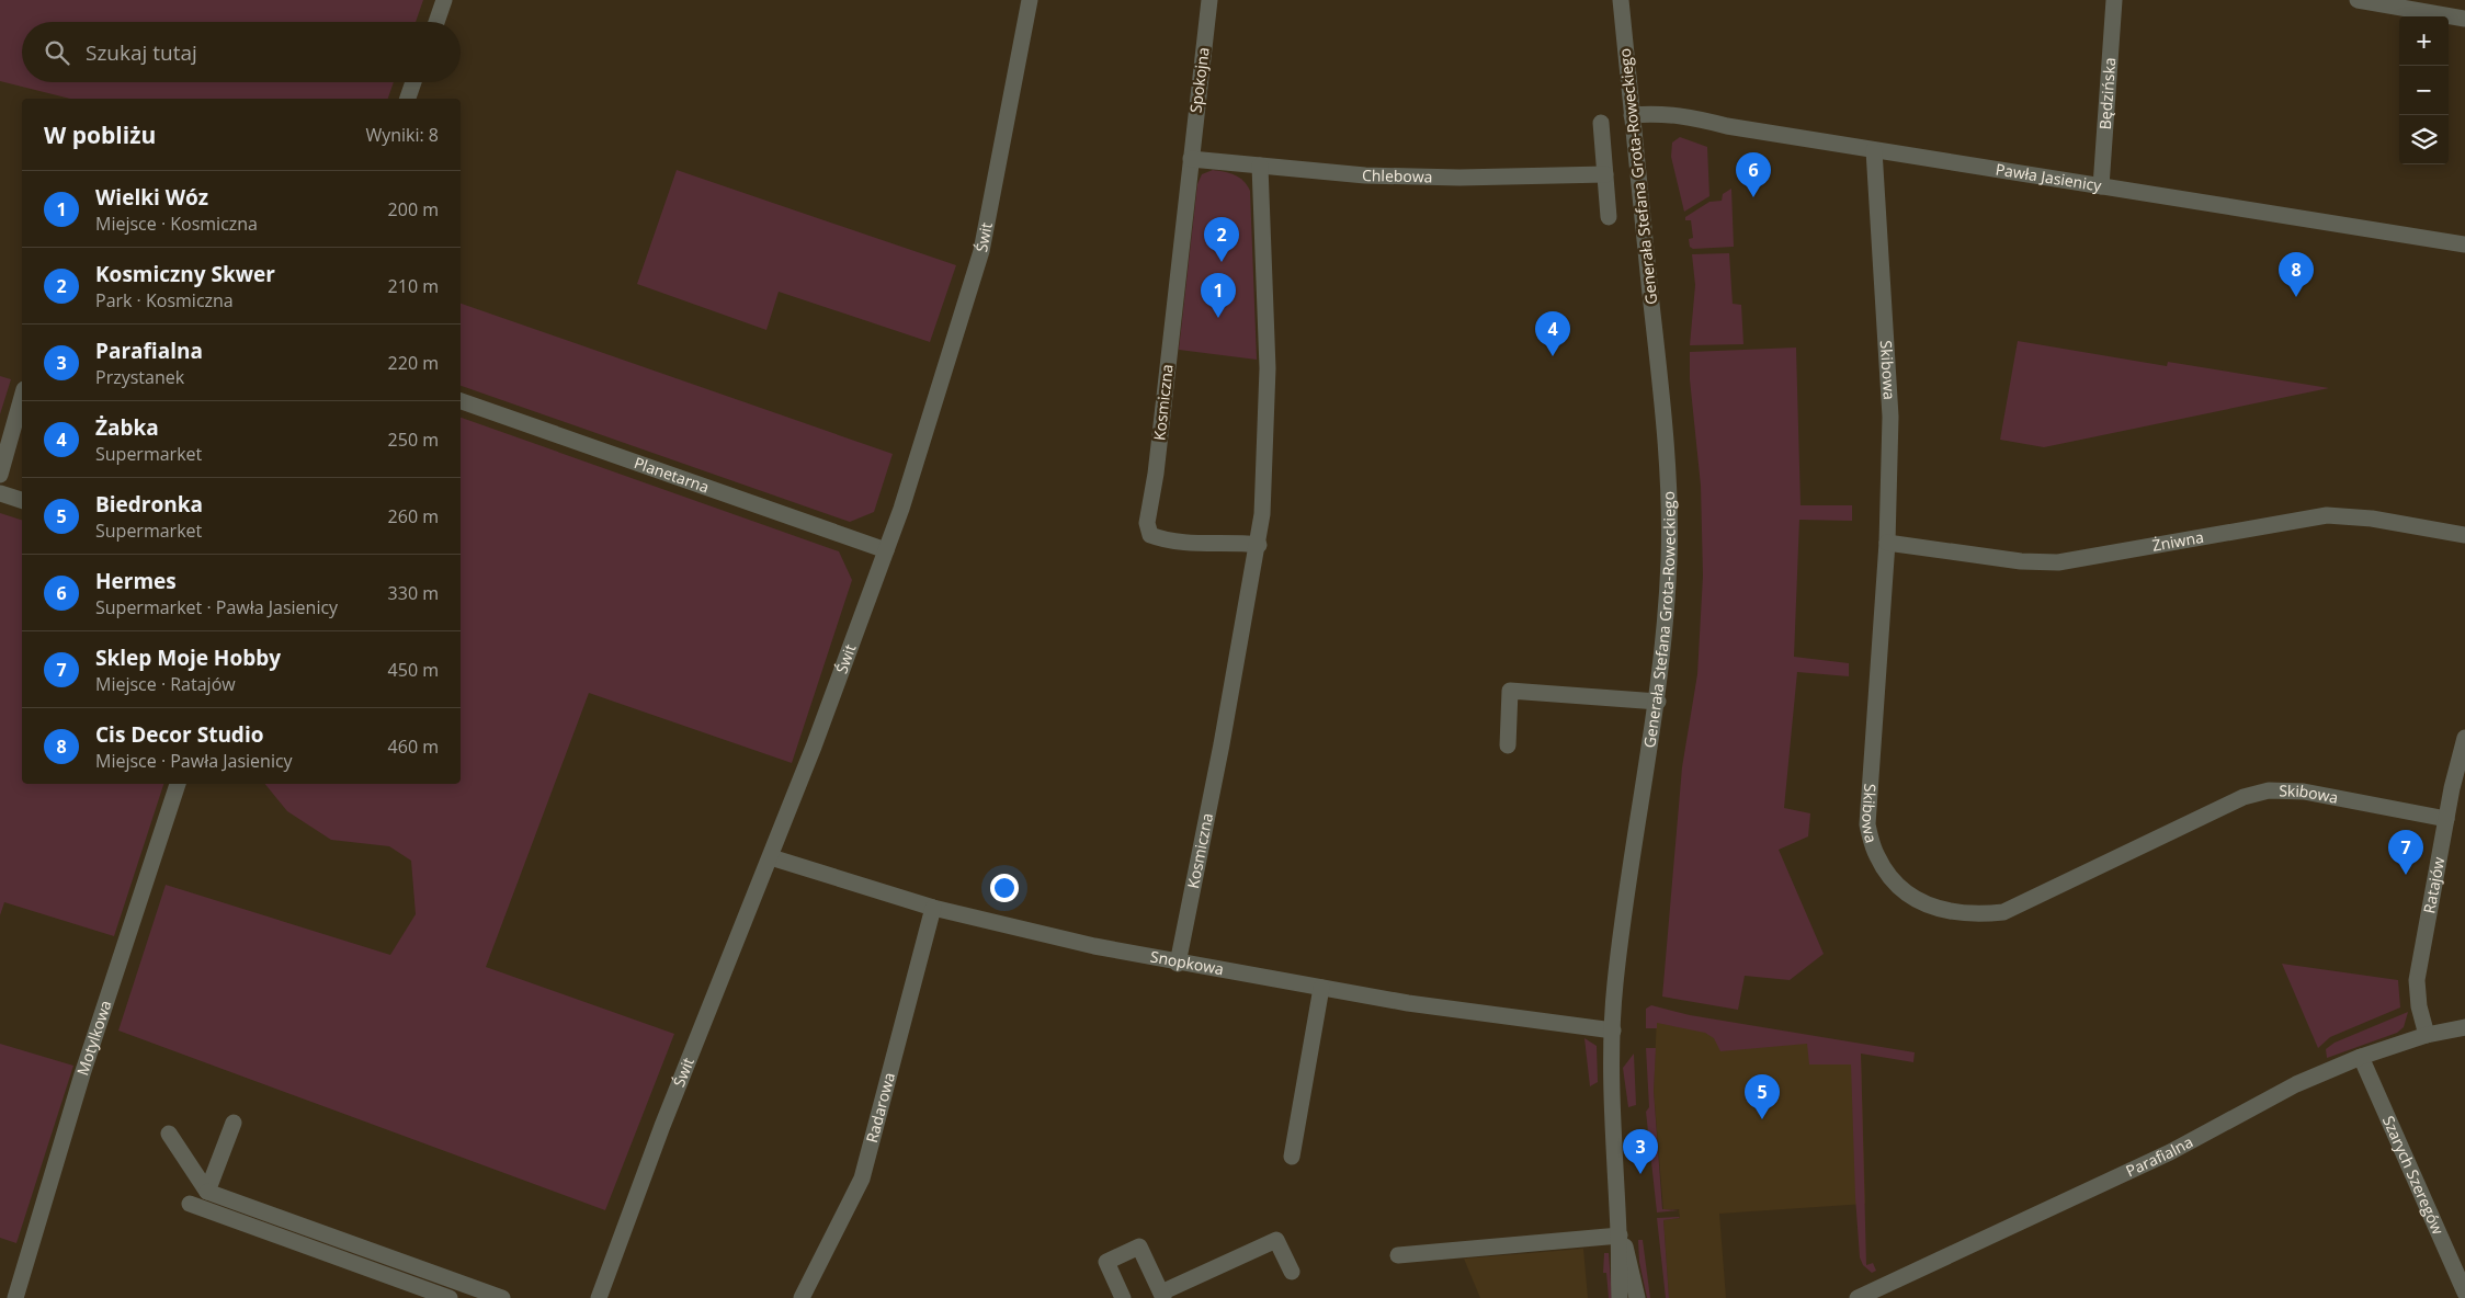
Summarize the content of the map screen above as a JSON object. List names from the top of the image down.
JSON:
{
  "streets": {
    "street": [
      "Spokojna",
      "Będzińska",
      "Chlebowa",
      "Generała Stefana Grota-Roweckiego",
      "Pawła Jasienicy",
      "Świt",
      "Skibowa",
      "Kosmiczna",
      "Planetarna",
      "Żniwna",
      "Ratajów",
      "Snopkowa",
      "Motylkowa",
      "Radarowa",
      "Parafialna",
      "Szarych Szeregów"
    ]
  },
  "crossings": [
    ["Spokojna", "Chlebowa"],
    ["Spokojna", "Kosmiczna"],
    ["Będzińska", "Pawła Jasienicy"],
    ["Chlebowa", "Kosmiczna"],
    ["Generała Stefana Grota-Roweckiego", "Pawła Jasienicy"],
    ["Generała Stefana Grota-Roweckiego", "Snopkowa"],
    ["Pawła Jasienicy", "Skibowa"],
    ["Świt", "Planetarna"],
    ["Świt", "Snopkowa"],
    ["Skibowa", "Żniwna"],
    ["Skibowa", "Ratajów"],
    ["Kosmiczna", "Snopkowa"],
    ["Ratajów", "Parafialna"],
    ["Snopkowa", "Radarowa"],
    ["Parafialna", "Szarych Szeregów"]
  ],
  "page": {
    "map_buttons": ["+", "−"],
    "search": "Szukaj tutaj",
    "heading": ["W pobliżu", "Wyniki: 8"],
    "pins": [
      "6",
      "2",
      "8",
      "1",
      "4",
      "7",
      "5",
      "3"
    ],
    "list": [
      {
        "mark": "1",
        "name": "Wielki Wóz",
        "note": "Miejsce · Kosmiczna",
        "value": "200 m"
      },
      {
        "mark": "2",
        "name": "Kosmiczny Skwer",
        "note": "Park · Kosmiczna",
        "value": "210 m"
      },
      {
        "mark": "3",
        "name": "Parafialna",
        "note": "Przystanek",
        "value": "220 m"
      },
      {
        "mark": "4",
        "name": "Żabka",
        "note": "Supermarket",
        "value": "250 m"
      },
      {
        "mark": "5",
        "name": "Biedronka",
        "note": "Supermarket",
        "value": "260 m"
      },
      {
        "mark": "6",
        "name": "Hermes",
        "note": "Supermarket · Pawła Jasienicy",
        "value": "330 m"
      },
      {
        "mark": "7",
        "name": "Sklep Moje Hobby",
        "note": "Miejsce · Ratajów",
        "value": "450 m"
      },
      {
        "mark": "8",
        "name": "Cis Decor Studio",
        "note": "Miejsce · Pawła Jasienicy",
        "value": "460 m"
      }
    ]
  }
}
